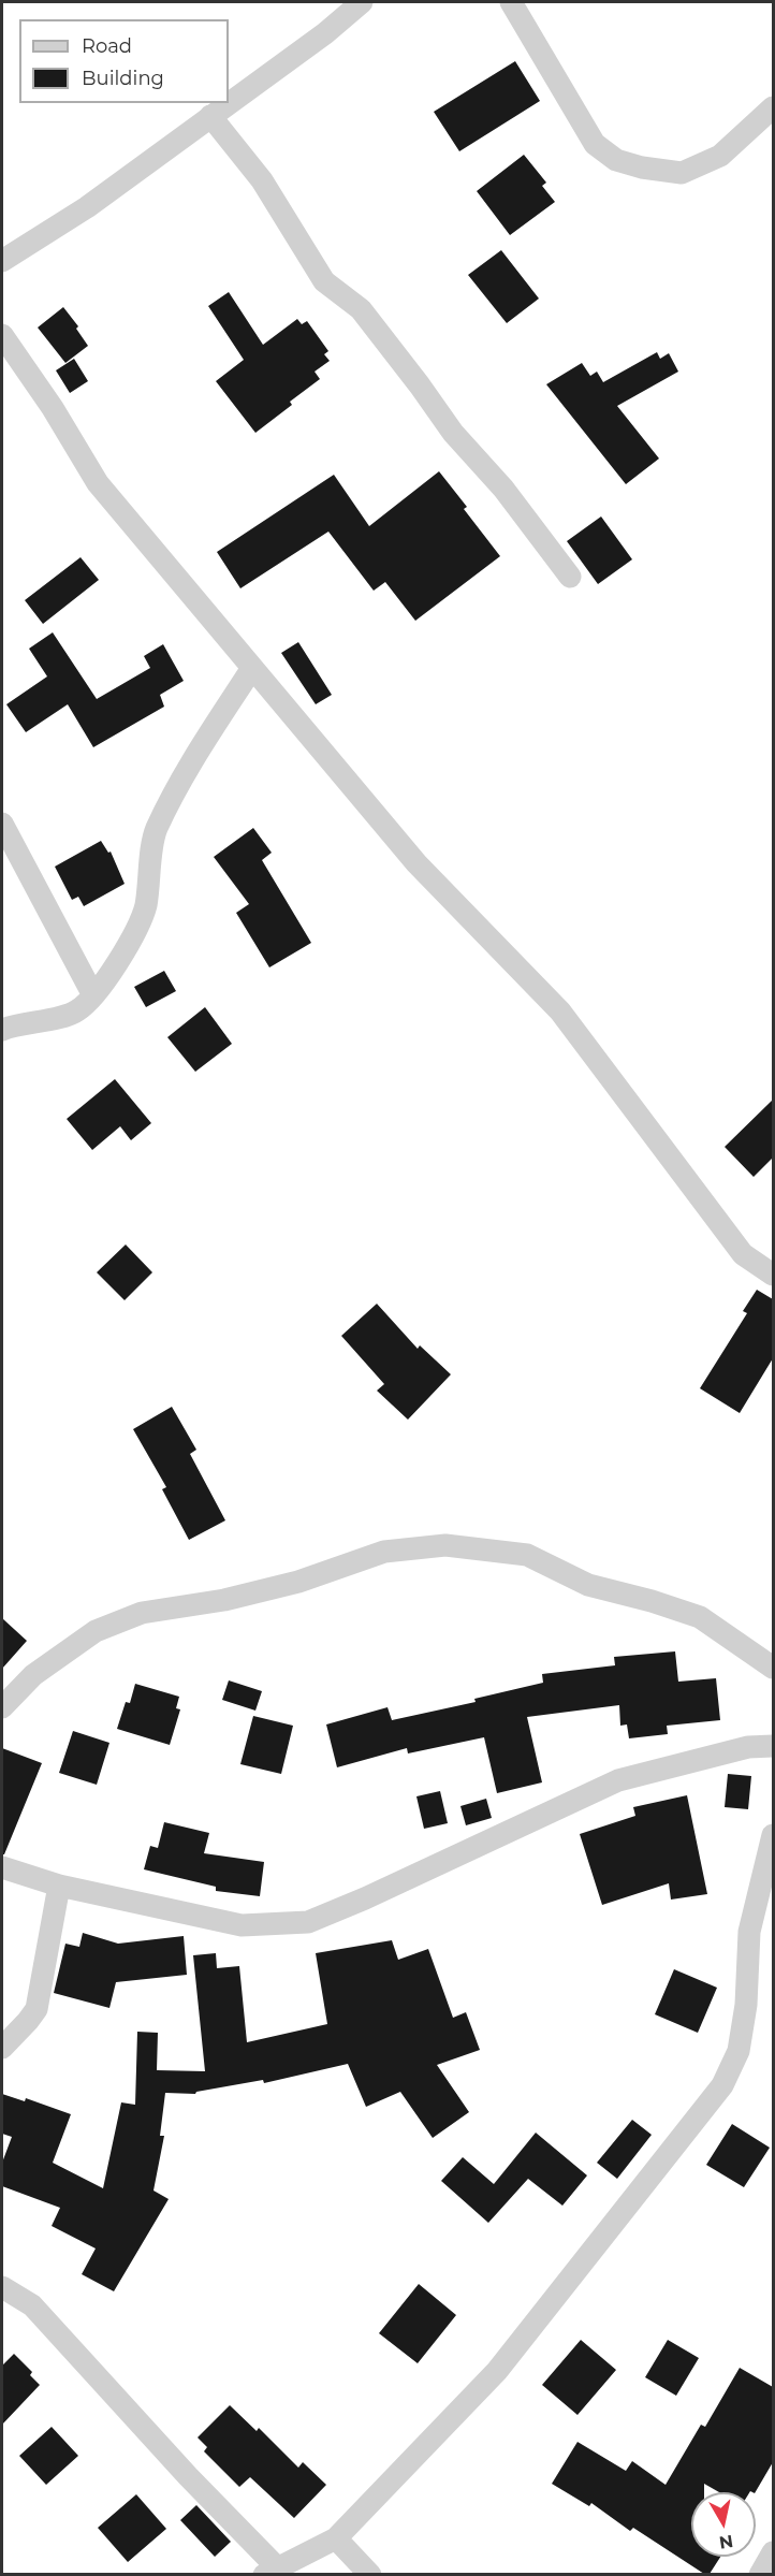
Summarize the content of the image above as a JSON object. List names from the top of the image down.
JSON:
{
  "legend": ["Road", "Building"],
  "north": "bottom"
}
